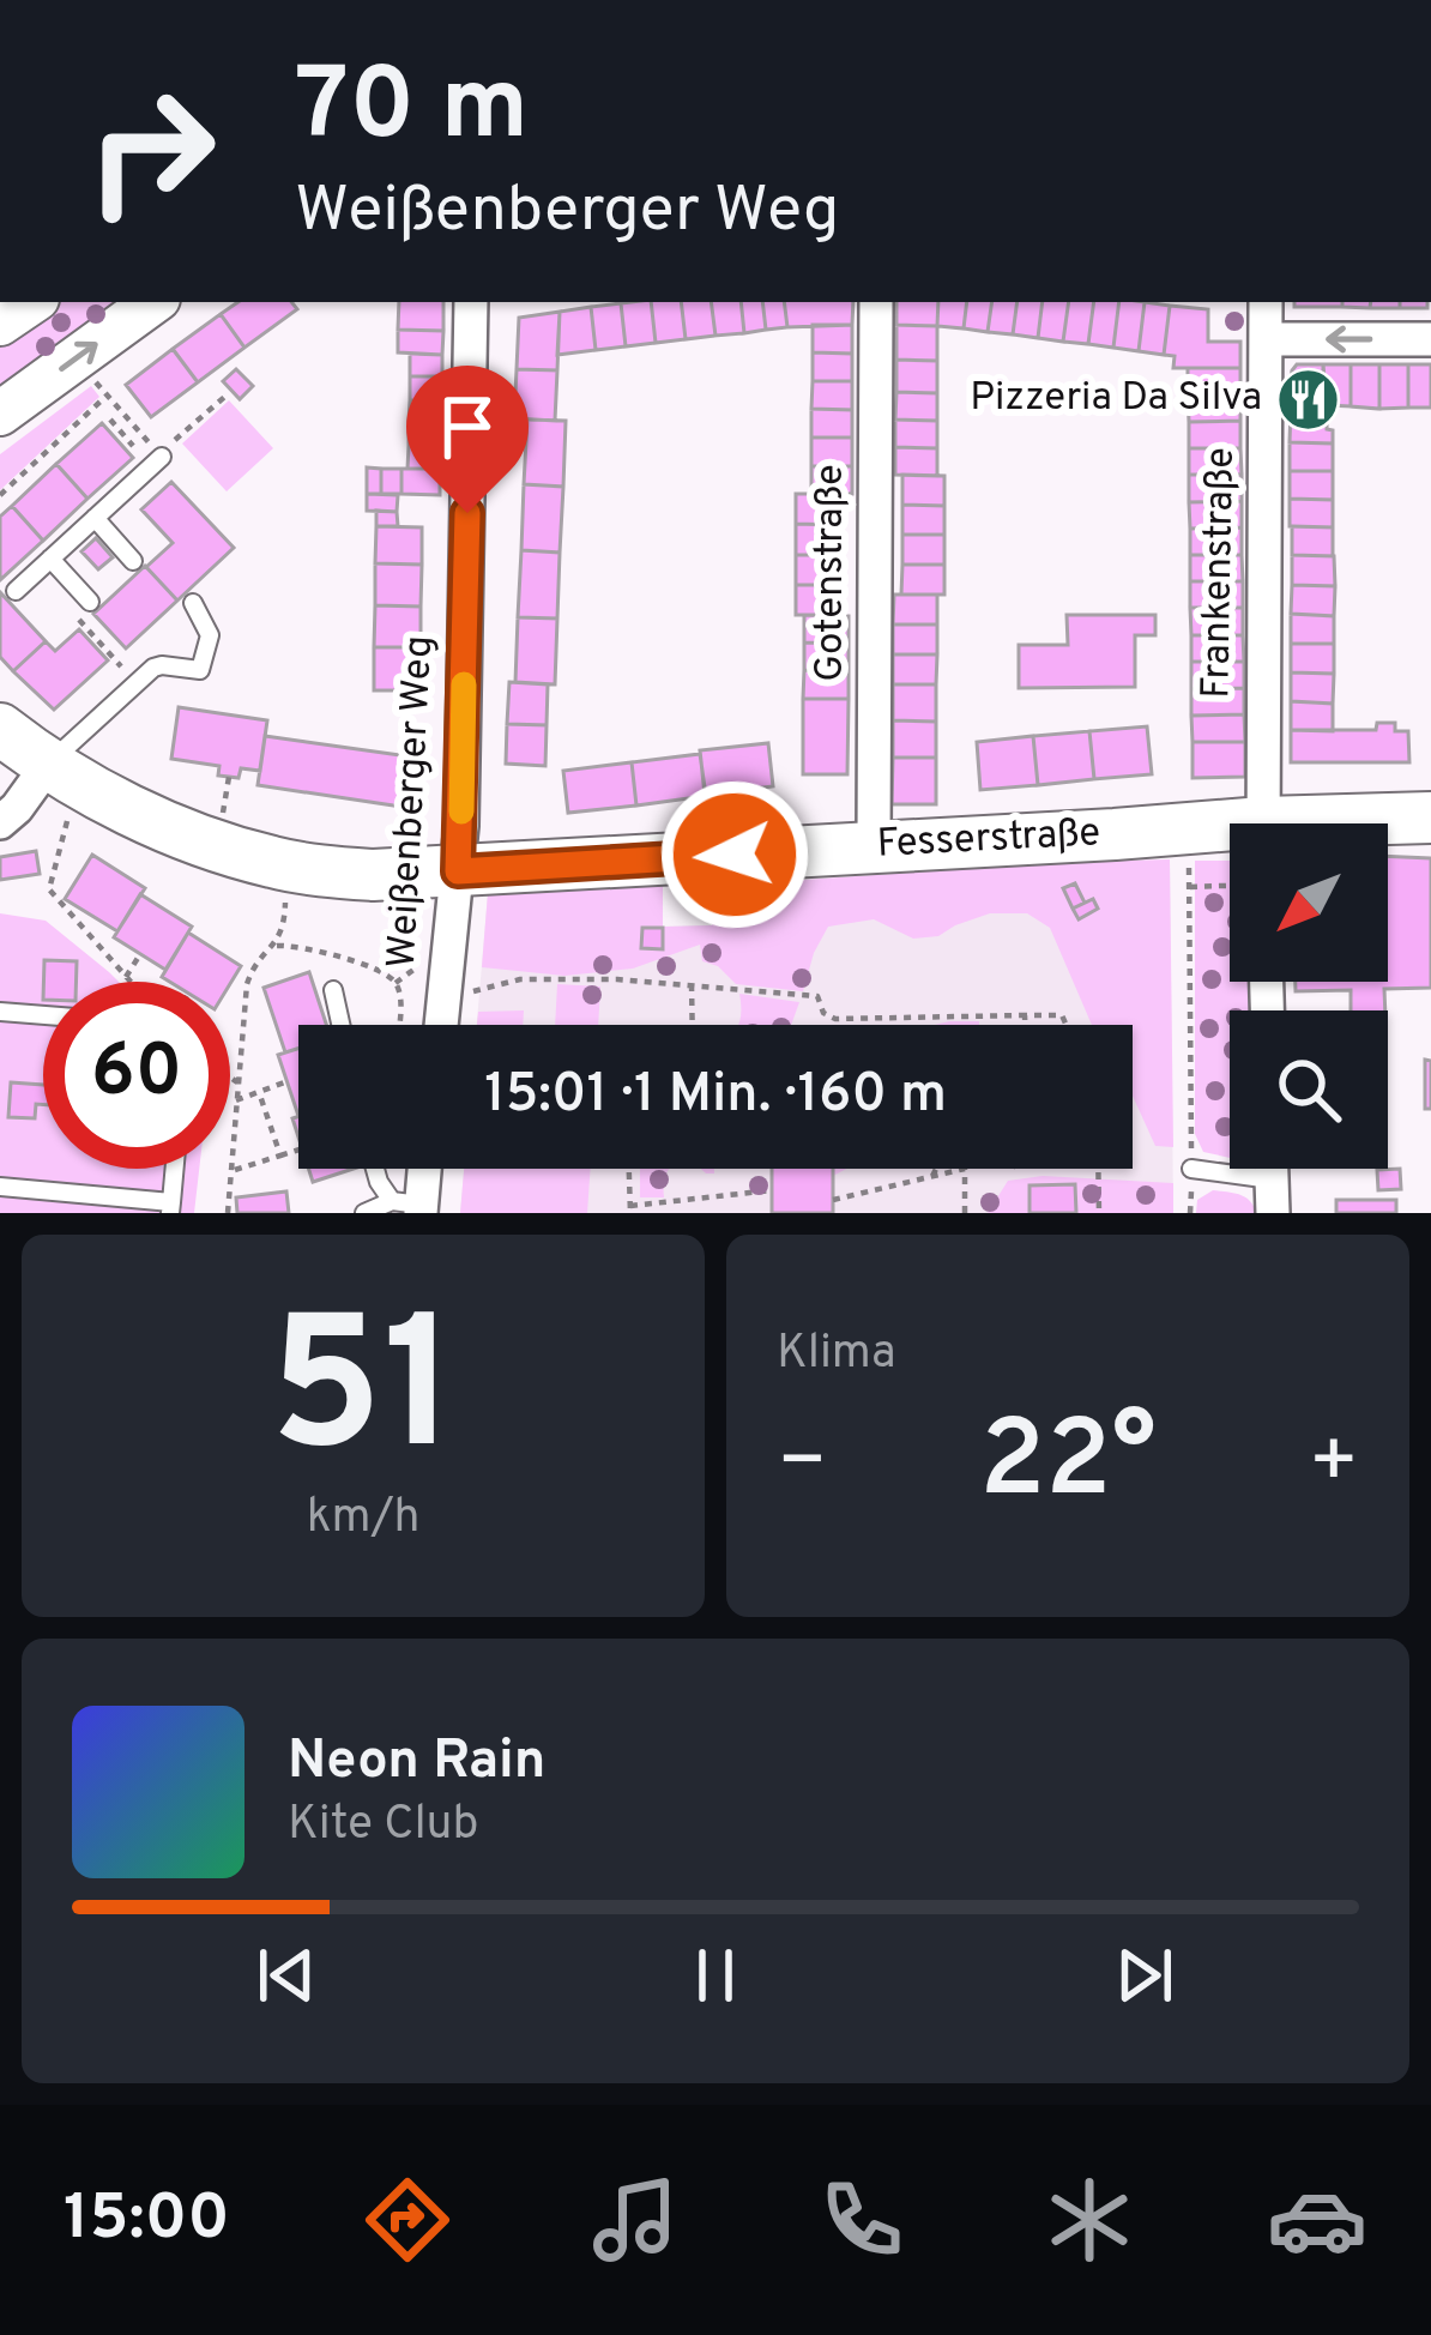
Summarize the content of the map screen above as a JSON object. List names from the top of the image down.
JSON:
{
  "streets": {
    "main road": ["Fesserstraße"],
    "street": ["Gotenstraße", "Frankenstraße", "Weißenberger Weg"]
  },
  "crossings": [
    ["Gotenstraße", "Fesserstraße"],
    ["Weißenberger Weg", "Fesserstraße"]
  ],
  "places": {
    "restaurant": ["Pizzeria Da Silva"]
  },
  "north": "bottom left",
  "page": {
    "turn": ["70 m", "Weißenberger Weg"],
    "limit": "60",
    "trip": "15:01 · 1 Min. · 160 m",
    "tile": [
      ["51", "km/h"],
      "Klima"
    ],
    "heat": ["−", "22°", "+"],
    "song": ["Neon Rain", "Kite Club"],
    "tabs": "15:00"
  }
}
